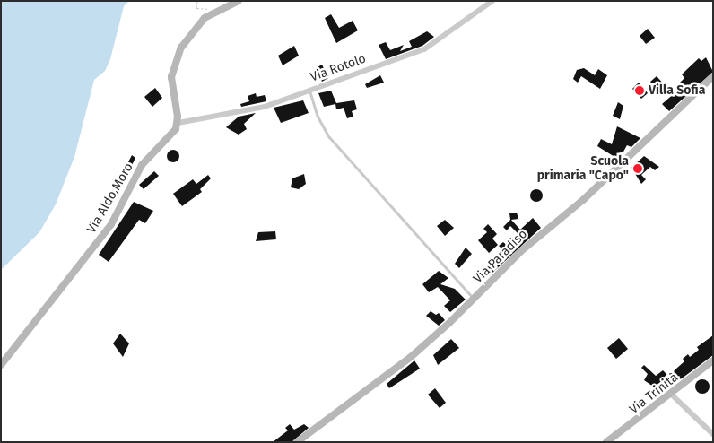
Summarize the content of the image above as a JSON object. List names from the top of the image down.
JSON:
{
  "streets": {
    "street": [
      "Via Rotolo",
      "Via Aldo Moro",
      "Via Paradiso",
      "Via Trinità"
    ]
  },
  "crossings": [
    ["Via Rotolo", "Via Aldo Moro"]
  ],
  "places": ["Villa Sofia", "Scuola primaria \"Capo\""]
}
